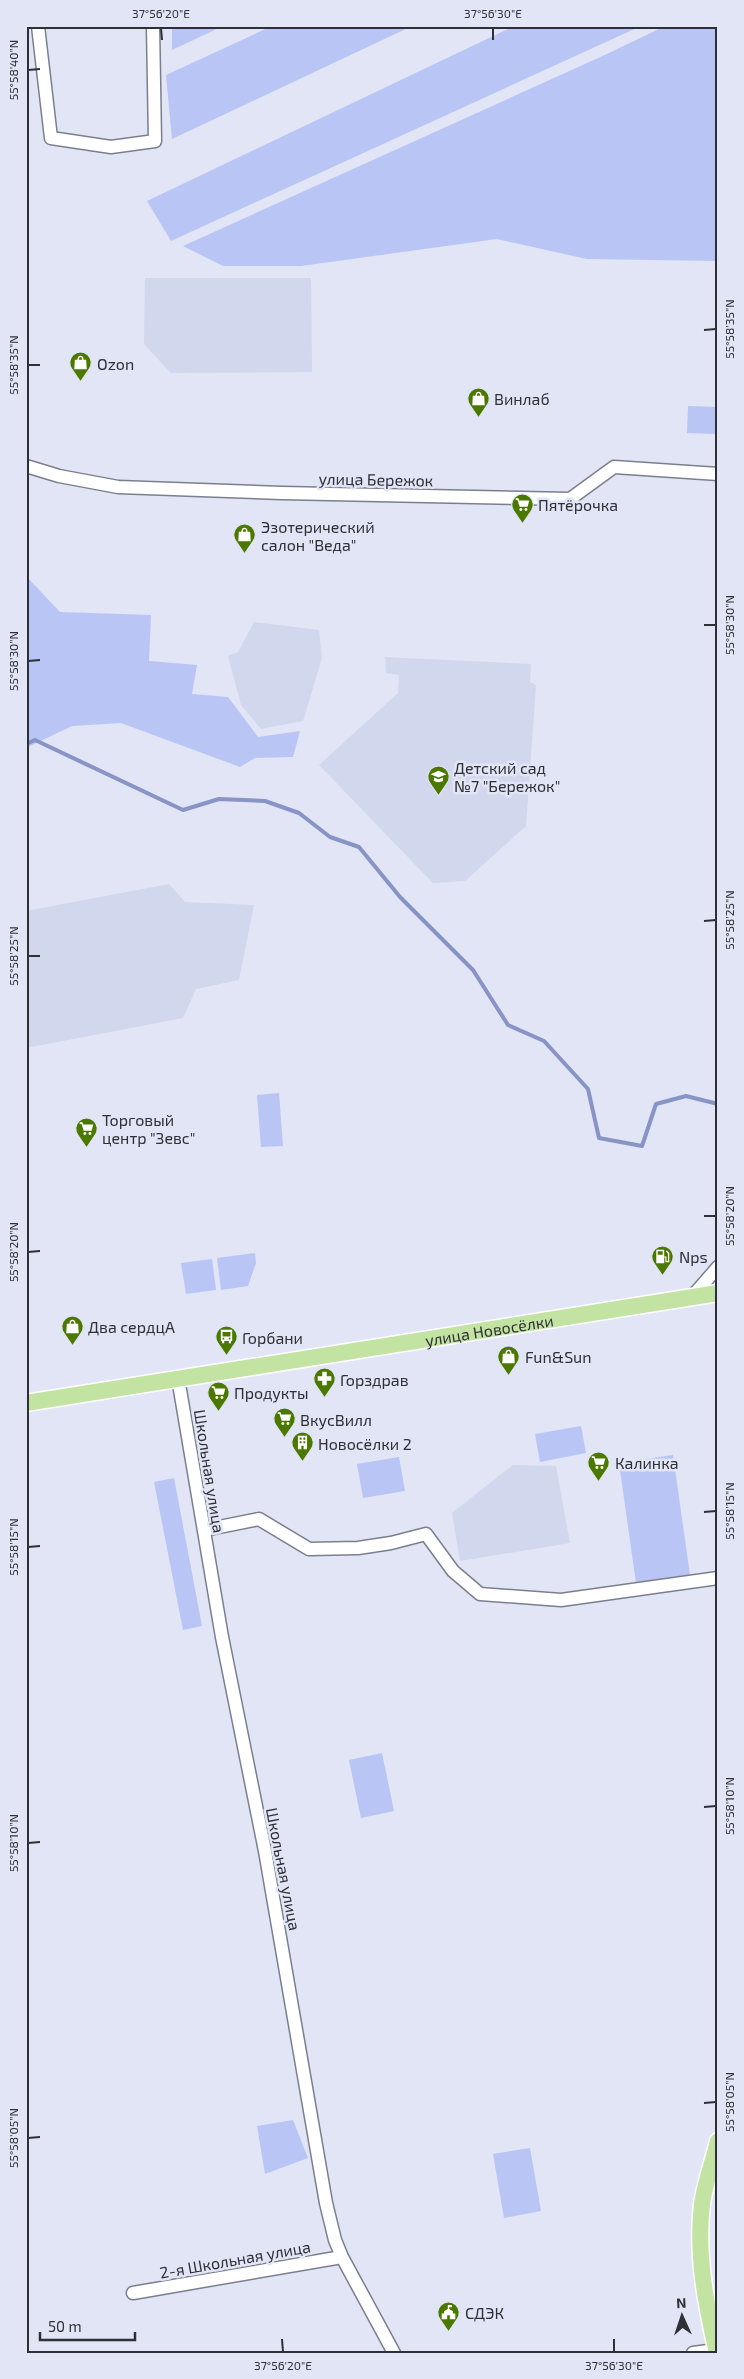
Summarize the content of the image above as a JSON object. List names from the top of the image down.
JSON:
{
  "streets": {
    "main road": ["улица Новосёлки"],
    "street": ["улица Бережок", "Школьная улица", "2-я Школьная улица"]
  },
  "crossings": [
    ["улица Новосёлки", "Школьная улица"],
    ["Школьная улица", "2-я Школьная улица"]
  ],
  "places": {
    "shop": [
      "Ozon",
      "Винлаб",
      "Эзотерический салон \"Веда\"",
      "Два сердцА",
      "Fun&Sun"
    ],
    "supermarket": [
      "Пятёрочка",
      "Торговый центр \"Зевс\"",
      "Продукты",
      "ВкусВилл",
      "Калинка"
    ],
    "school or university": ["Детский сад №7 \"Бережок\""],
    "fuel station": ["Nps"],
    "bus stop": ["Горбани"],
    "pharmacy": ["Горздрав"],
    "building": ["Новосёлки 2"],
    "public building": ["СДЭК"]
  },
  "scale_bar": "50 m",
  "north": "top",
  "coordinates": [
    "37°56'20\"E",
    "37°56'30\"E",
    "55°58'40\"N",
    "55°58'35\"N",
    "55°58'30\"N",
    "55°58'25\"N",
    "55°58'20\"N",
    "55°58'15\"N",
    "55°58'10\"N",
    "55°58'05\"N"
  ]
}
